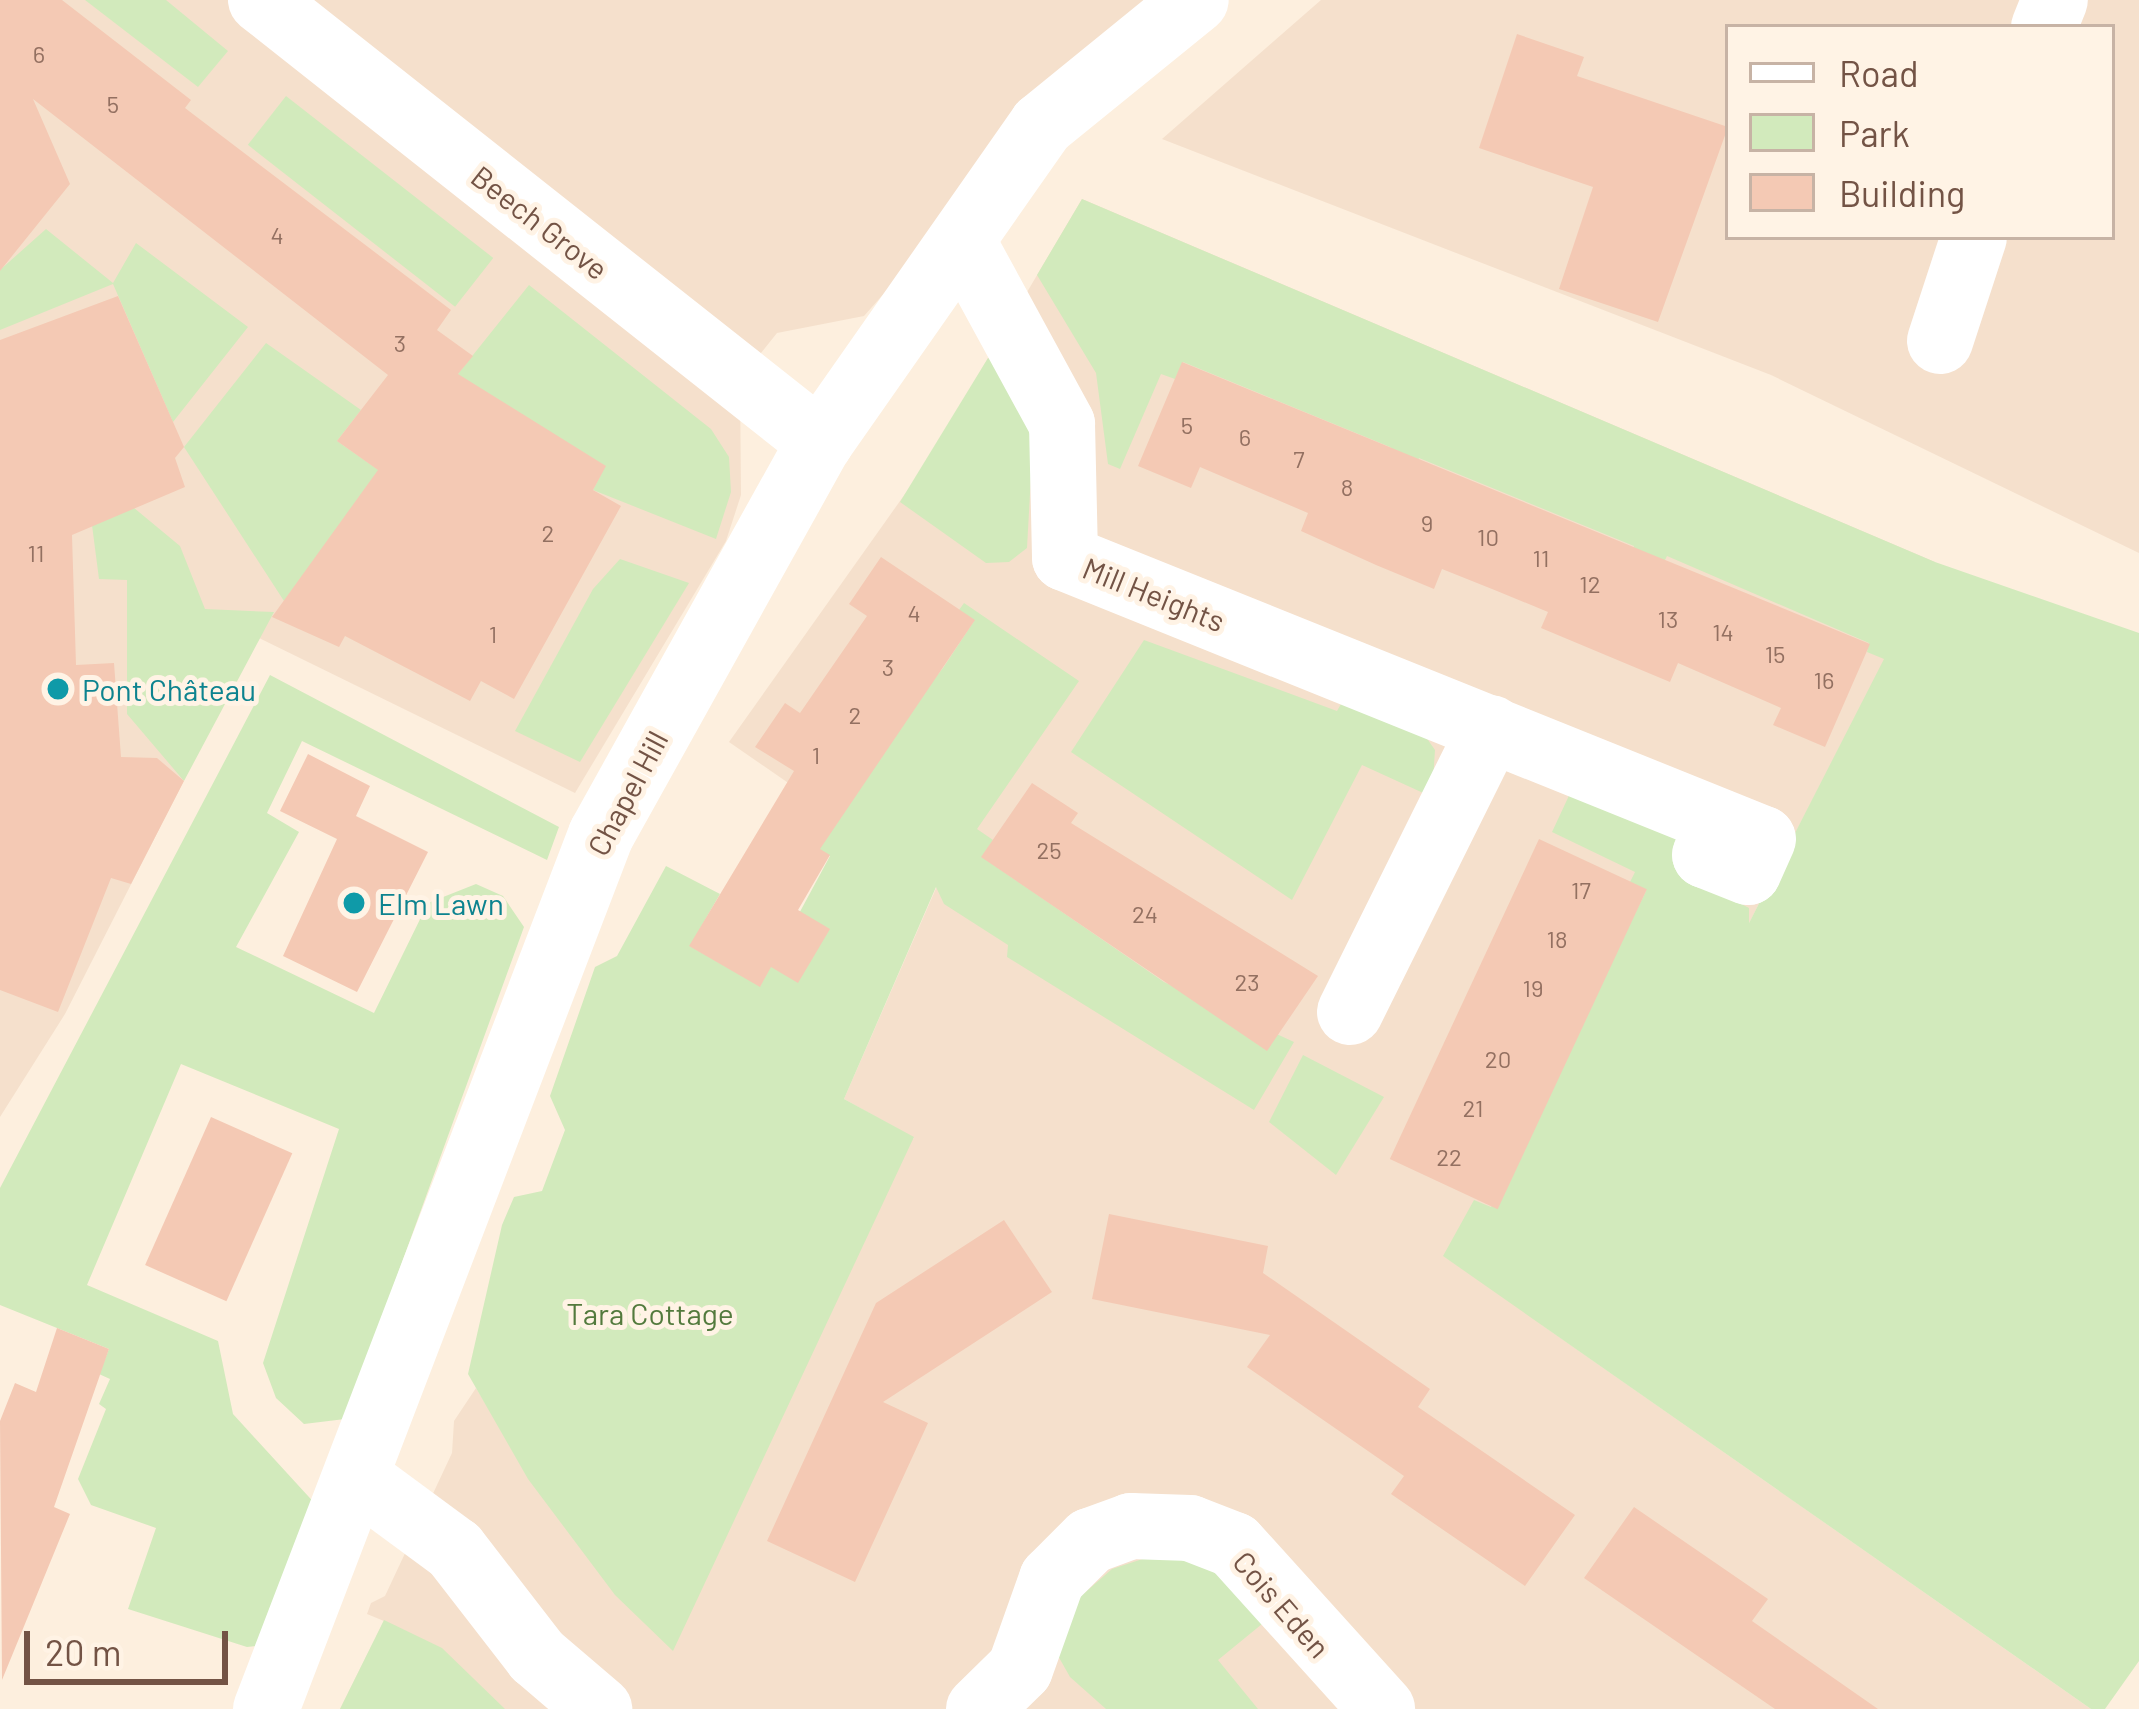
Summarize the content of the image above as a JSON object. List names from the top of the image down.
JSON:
{
  "streets": {
    "street": [
      "Beech Grove",
      "Mill Heights",
      "Chapel Hill",
      "Cois Eden"
    ]
  },
  "crossings": [
    ["Beech Grove", "Chapel Hill"],
    ["Mill Heights", "Chapel Hill"]
  ],
  "parks": ["Tara Cottage"],
  "places": ["Pont Château", "Elm Lawn"],
  "house_numbers": [
    "6",
    "5",
    "4",
    "3",
    "5",
    "6",
    "7",
    "8",
    "9",
    "2",
    "10",
    "11",
    "11",
    "12",
    "4",
    "13",
    "14",
    "1",
    "15",
    "3",
    "16",
    "2",
    "1",
    "25",
    "17",
    "24",
    "18",
    "23",
    "19",
    "20",
    "21",
    "22"
  ],
  "legend": ["Road", "Park", "Building"],
  "scale_bar": "20 m"
}
